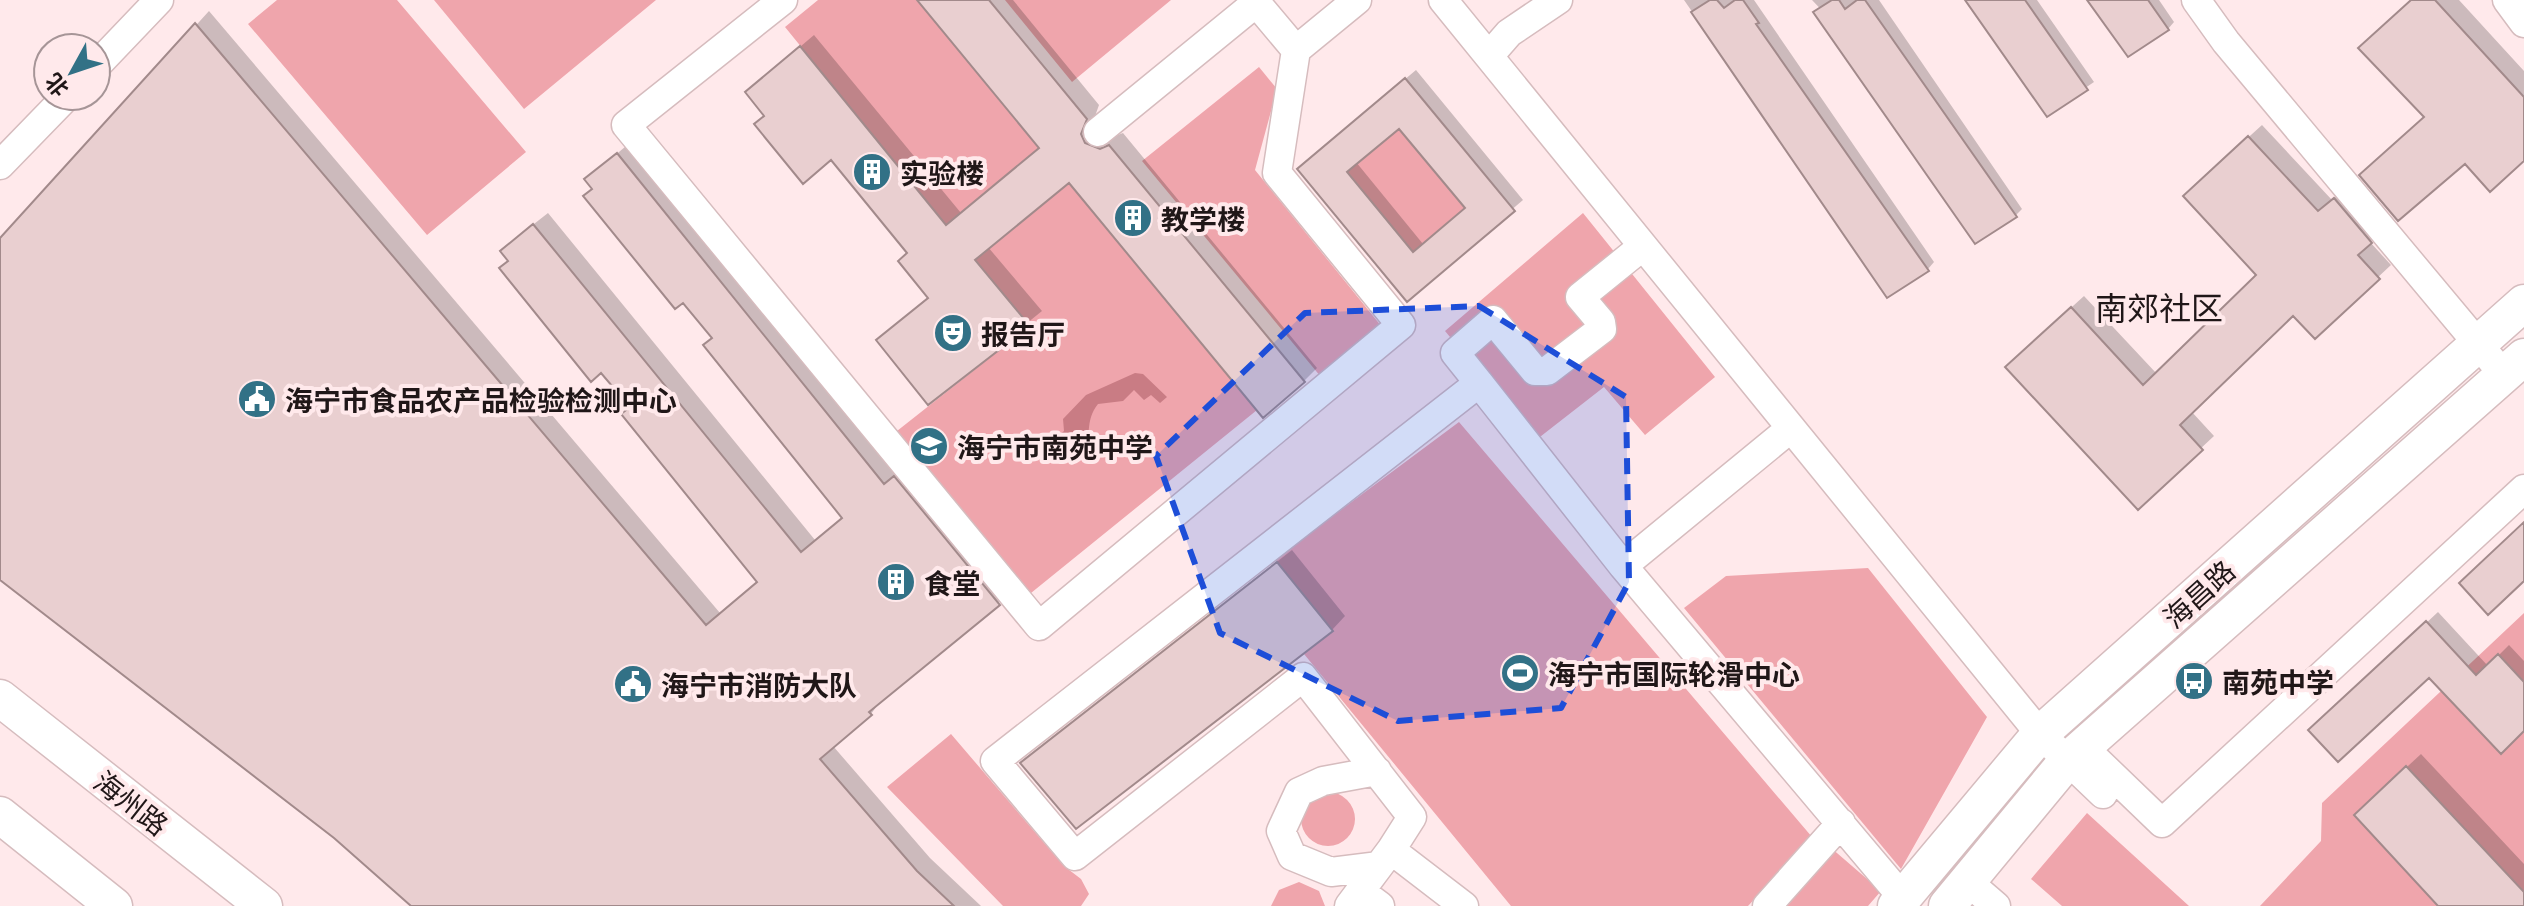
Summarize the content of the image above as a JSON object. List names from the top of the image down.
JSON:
{
  "streets": {
    "main road": ["海昌路", "海州路"]
  },
  "districts": ["南郊社区"],
  "places": {
    "building": ["实验楼", "教学楼", "食堂"],
    "theatre": ["报告厅"],
    "public building": ["海宁市食品农产品检验检测中心", "海宁市消防大队"],
    "school or university": ["海宁市南苑中学"],
    "sports": ["海宁市国际轮滑中心"],
    "bus stop": ["南苑中学"]
  },
  "north": "bottom left"
}
